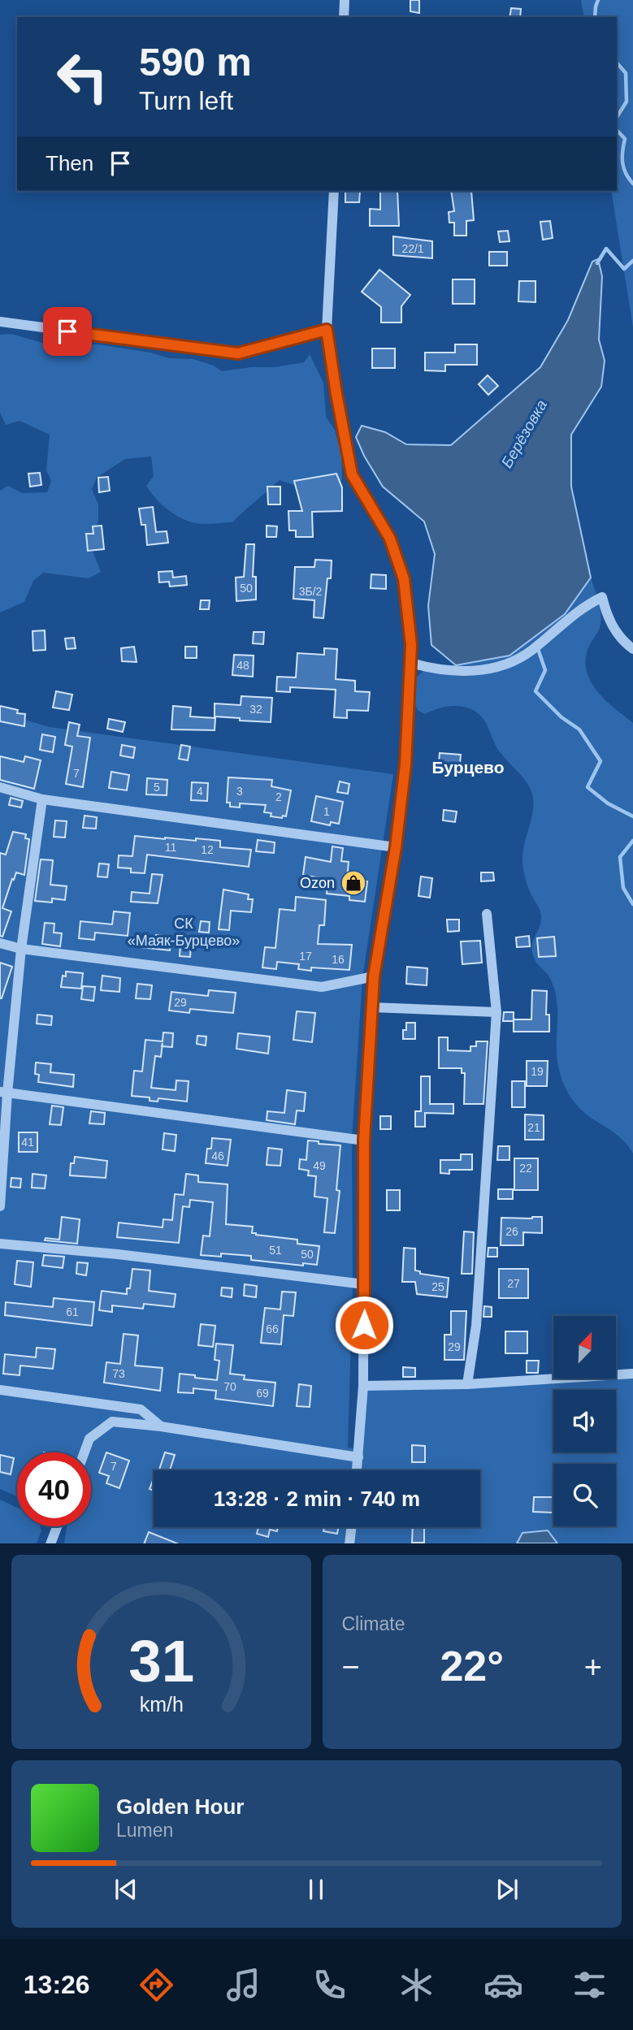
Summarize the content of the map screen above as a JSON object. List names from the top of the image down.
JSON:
{
  "districts": ["Бурцево"],
  "water": ["Берёзовка"],
  "parks": ["СК «Маяк-Бурцево»"],
  "places": {
    "shop": ["Ozon"]
  },
  "house_numbers": [
    "22/1",
    "50",
    "3Б/2",
    "48",
    "32",
    "7",
    "5",
    "4",
    "3",
    "2",
    "1",
    "11",
    "12",
    "17",
    "16",
    "29",
    "19",
    "21",
    "41",
    "46",
    "49",
    "22",
    "26",
    "51",
    "50",
    "27",
    "25",
    "61",
    "66",
    "29",
    "73",
    "70",
    "69",
    "7"
  ],
  "north": "top right",
  "page": {
    "turn": ["590 m", "Turn left"],
    "then": "Then",
    "limit": "40",
    "trip": "13:28 · 2 min · 740 m",
    "tile": "Climate",
    "heat": ["−", "22°", "+"],
    "song": ["Golden Hour", "Lumen"],
    "tabs": "13:26",
    "gauge": ["31", "km/h"]
  }
}
